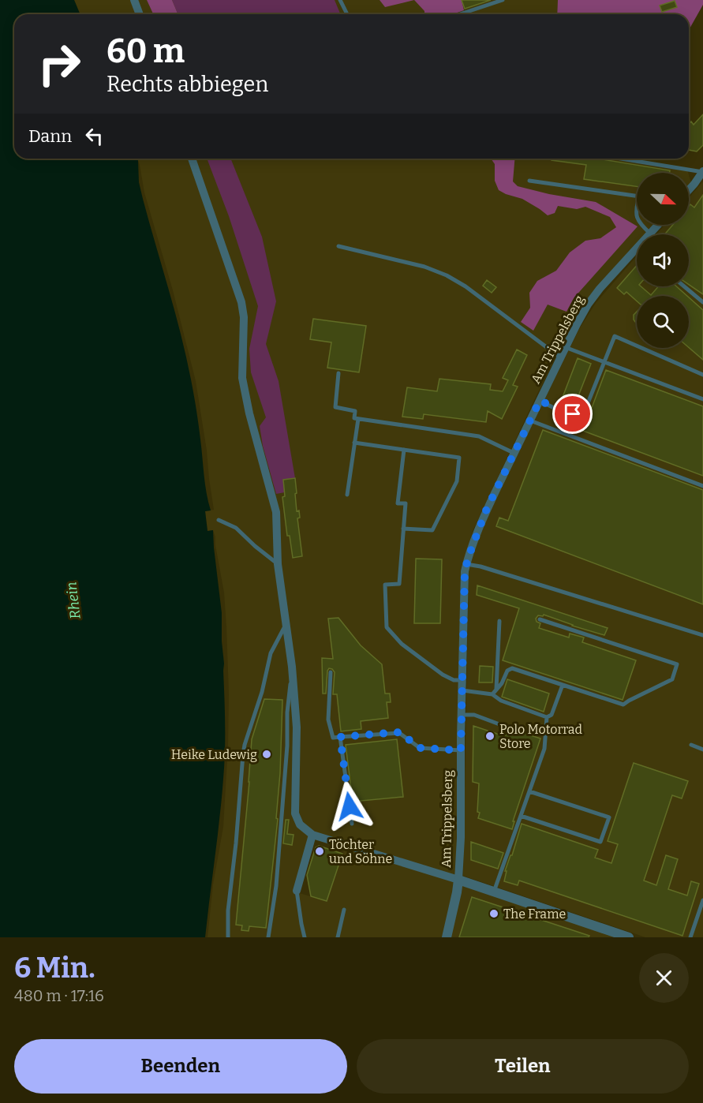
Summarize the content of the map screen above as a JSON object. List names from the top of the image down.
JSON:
{
  "streets": {
    "street": ["Am Trippelsberg"]
  },
  "water": ["Rhein"],
  "places": [
    "Polo Motorrad Store",
    "Heike Ludewig",
    "Töchter und Söhne",
    "The Frame"
  ],
  "north": "right",
  "page": {
    "turn": ["60 m", "Rechts abbiegen"],
    "then": "Dann",
    "heading": ["6 Min.", "480 m · 17:16"],
    "buttons": ["Beenden", "Teilen"]
  }
}
